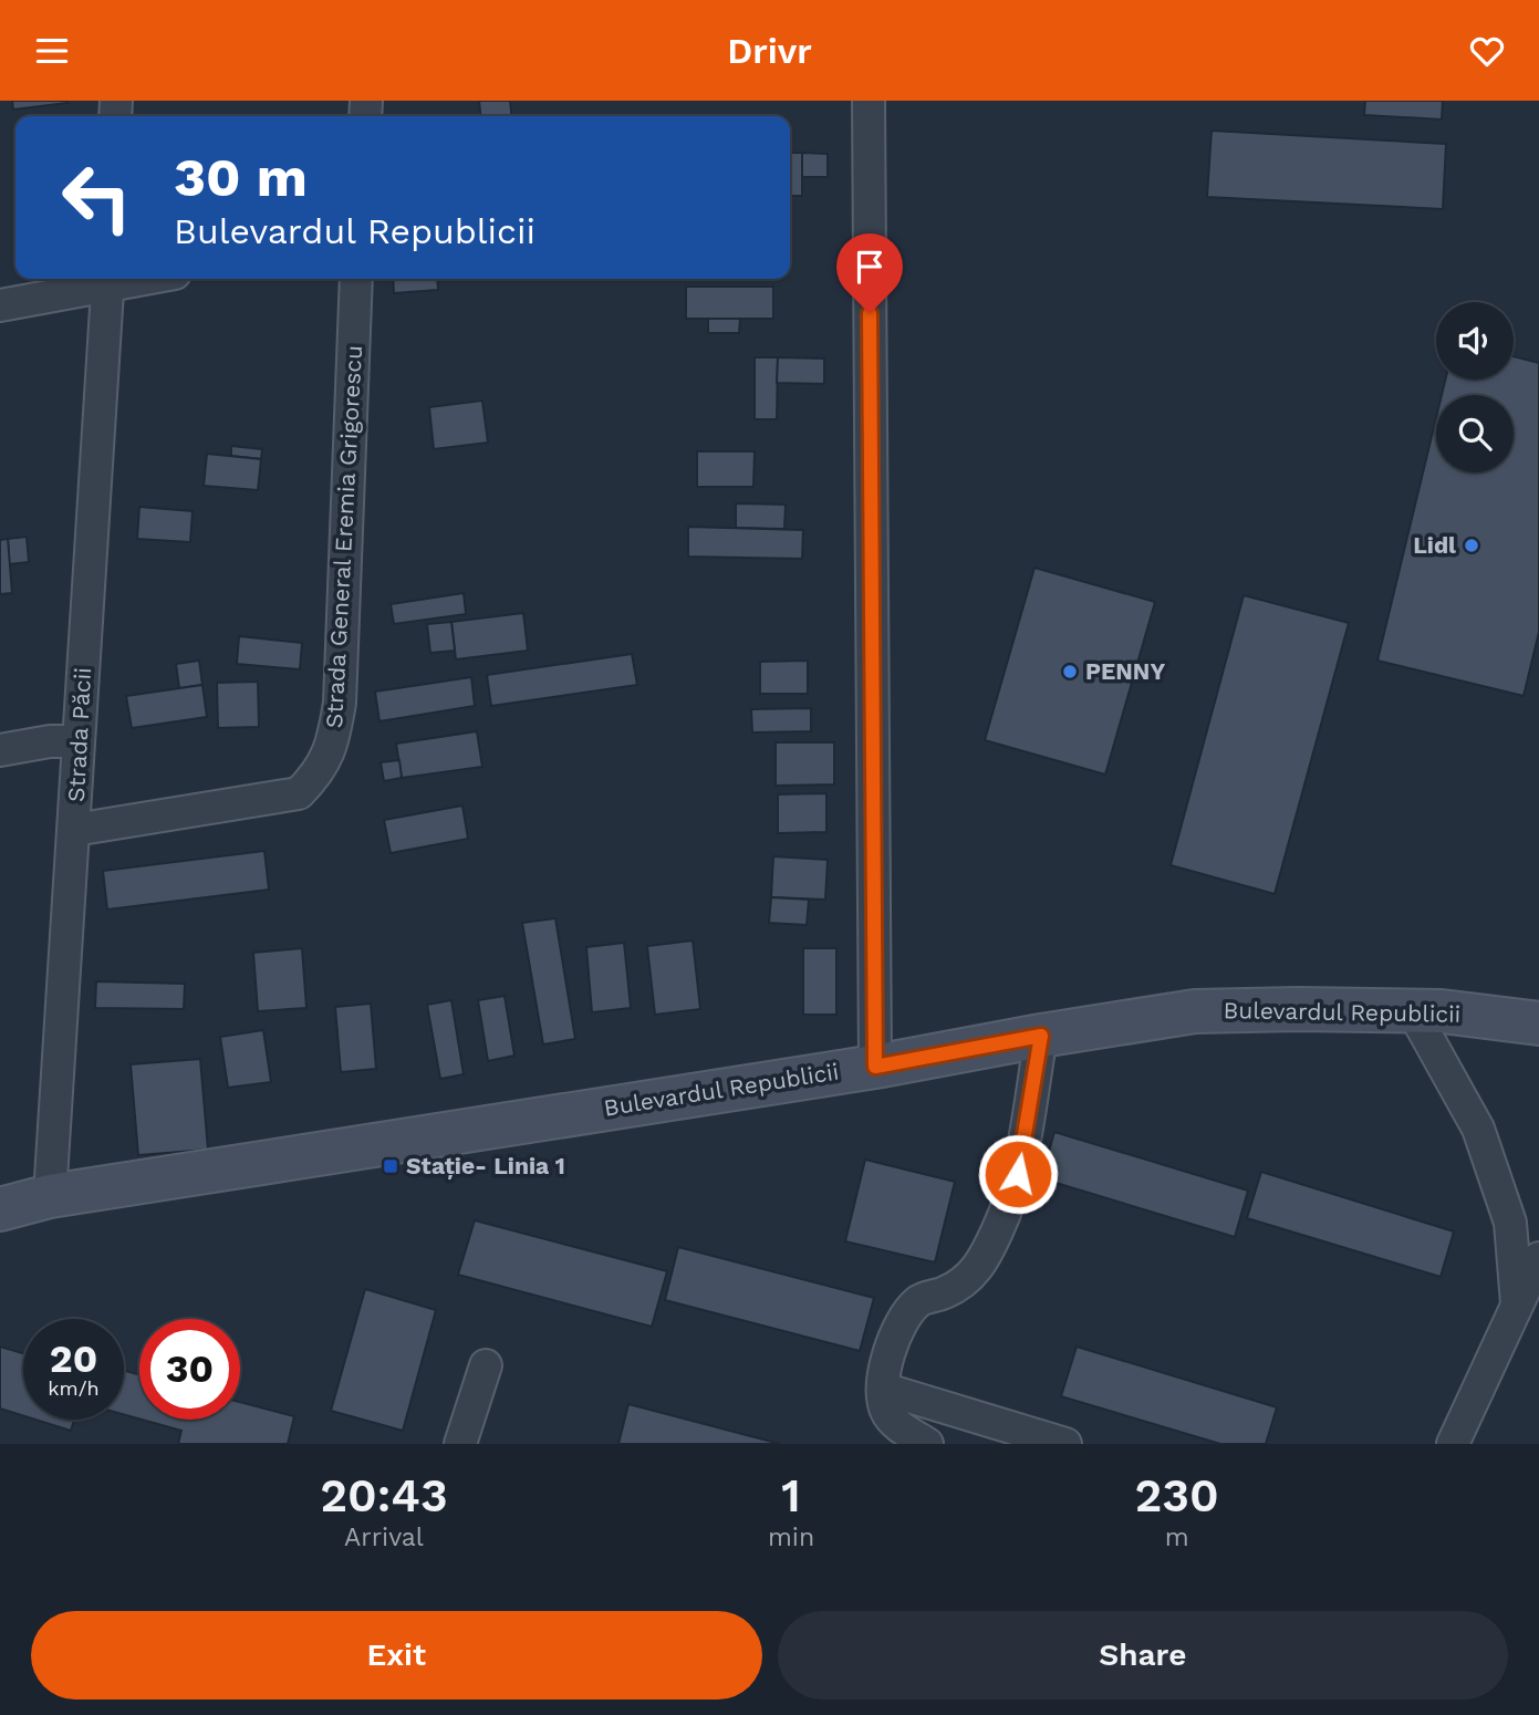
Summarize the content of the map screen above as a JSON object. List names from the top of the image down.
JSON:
{
  "streets": {
    "main road": ["Bulevardul Republicii"],
    "street": ["Strada General Eremia Grigorescu", "Strada Păcii"]
  },
  "crossings": [
    ["Strada General Eremia Grigorescu", "Strada Păcii"],
    ["Strada Păcii", "Bulevardul Republicii"]
  ],
  "places": {
    "other": ["Lidl", "PENNY"],
    "transit": ["Stație- Linia 1"]
  },
  "page": {
    "header": "Drivr",
    "turn": ["30 m", "Bulevardul Republicii"],
    "speed": "20 km/h",
    "limit": "30",
    "eta": [
      "20:43",
      "Arrival",
      "1",
      "min",
      "230",
      "m"
    ],
    "buttons": ["Exit", "Share"]
  }
}
